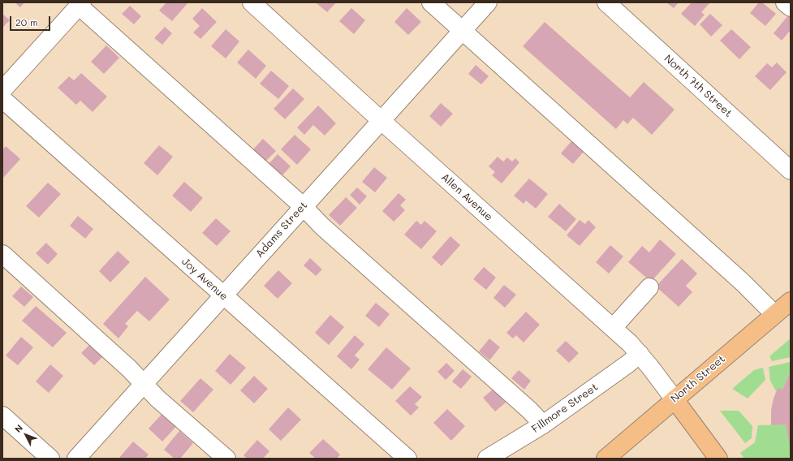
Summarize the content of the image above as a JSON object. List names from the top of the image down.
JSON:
{
  "streets": {
    "main road": ["North Street"],
    "street": [
      "North 7th Street",
      "Allen Avenue",
      "Adams Street",
      "Joy Avenue",
      "Fillmore Street"
    ]
  },
  "crossings": [
    ["Allen Avenue", "Adams Street"],
    ["Allen Avenue", "North Street"],
    ["Allen Avenue", "Fillmore Street"],
    ["Adams Street", "Joy Avenue"]
  ],
  "scale_bar": "20 m",
  "north": "top left"
}
